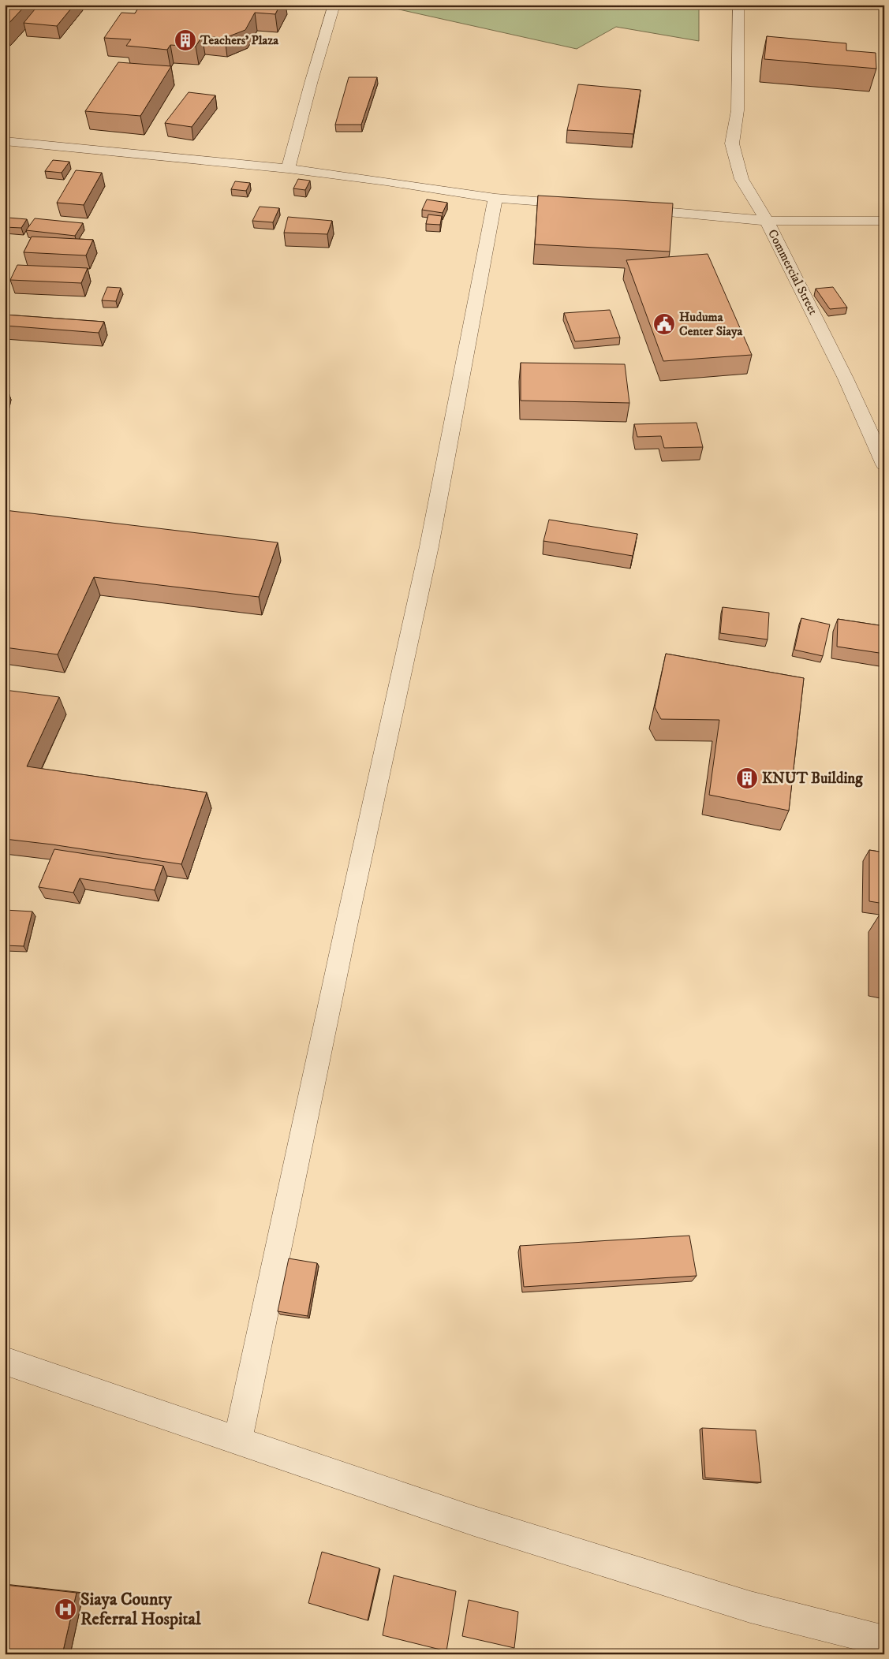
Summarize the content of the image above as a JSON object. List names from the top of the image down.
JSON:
{
  "streets": {
    "street": ["Commercial Street"]
  },
  "places": {
    "building": ["Teachers' Plaza", "KNUT Building"],
    "public building": ["Huduma Center Siaya"],
    "hospital": ["Siaya County Referral Hospital"]
  }
}
